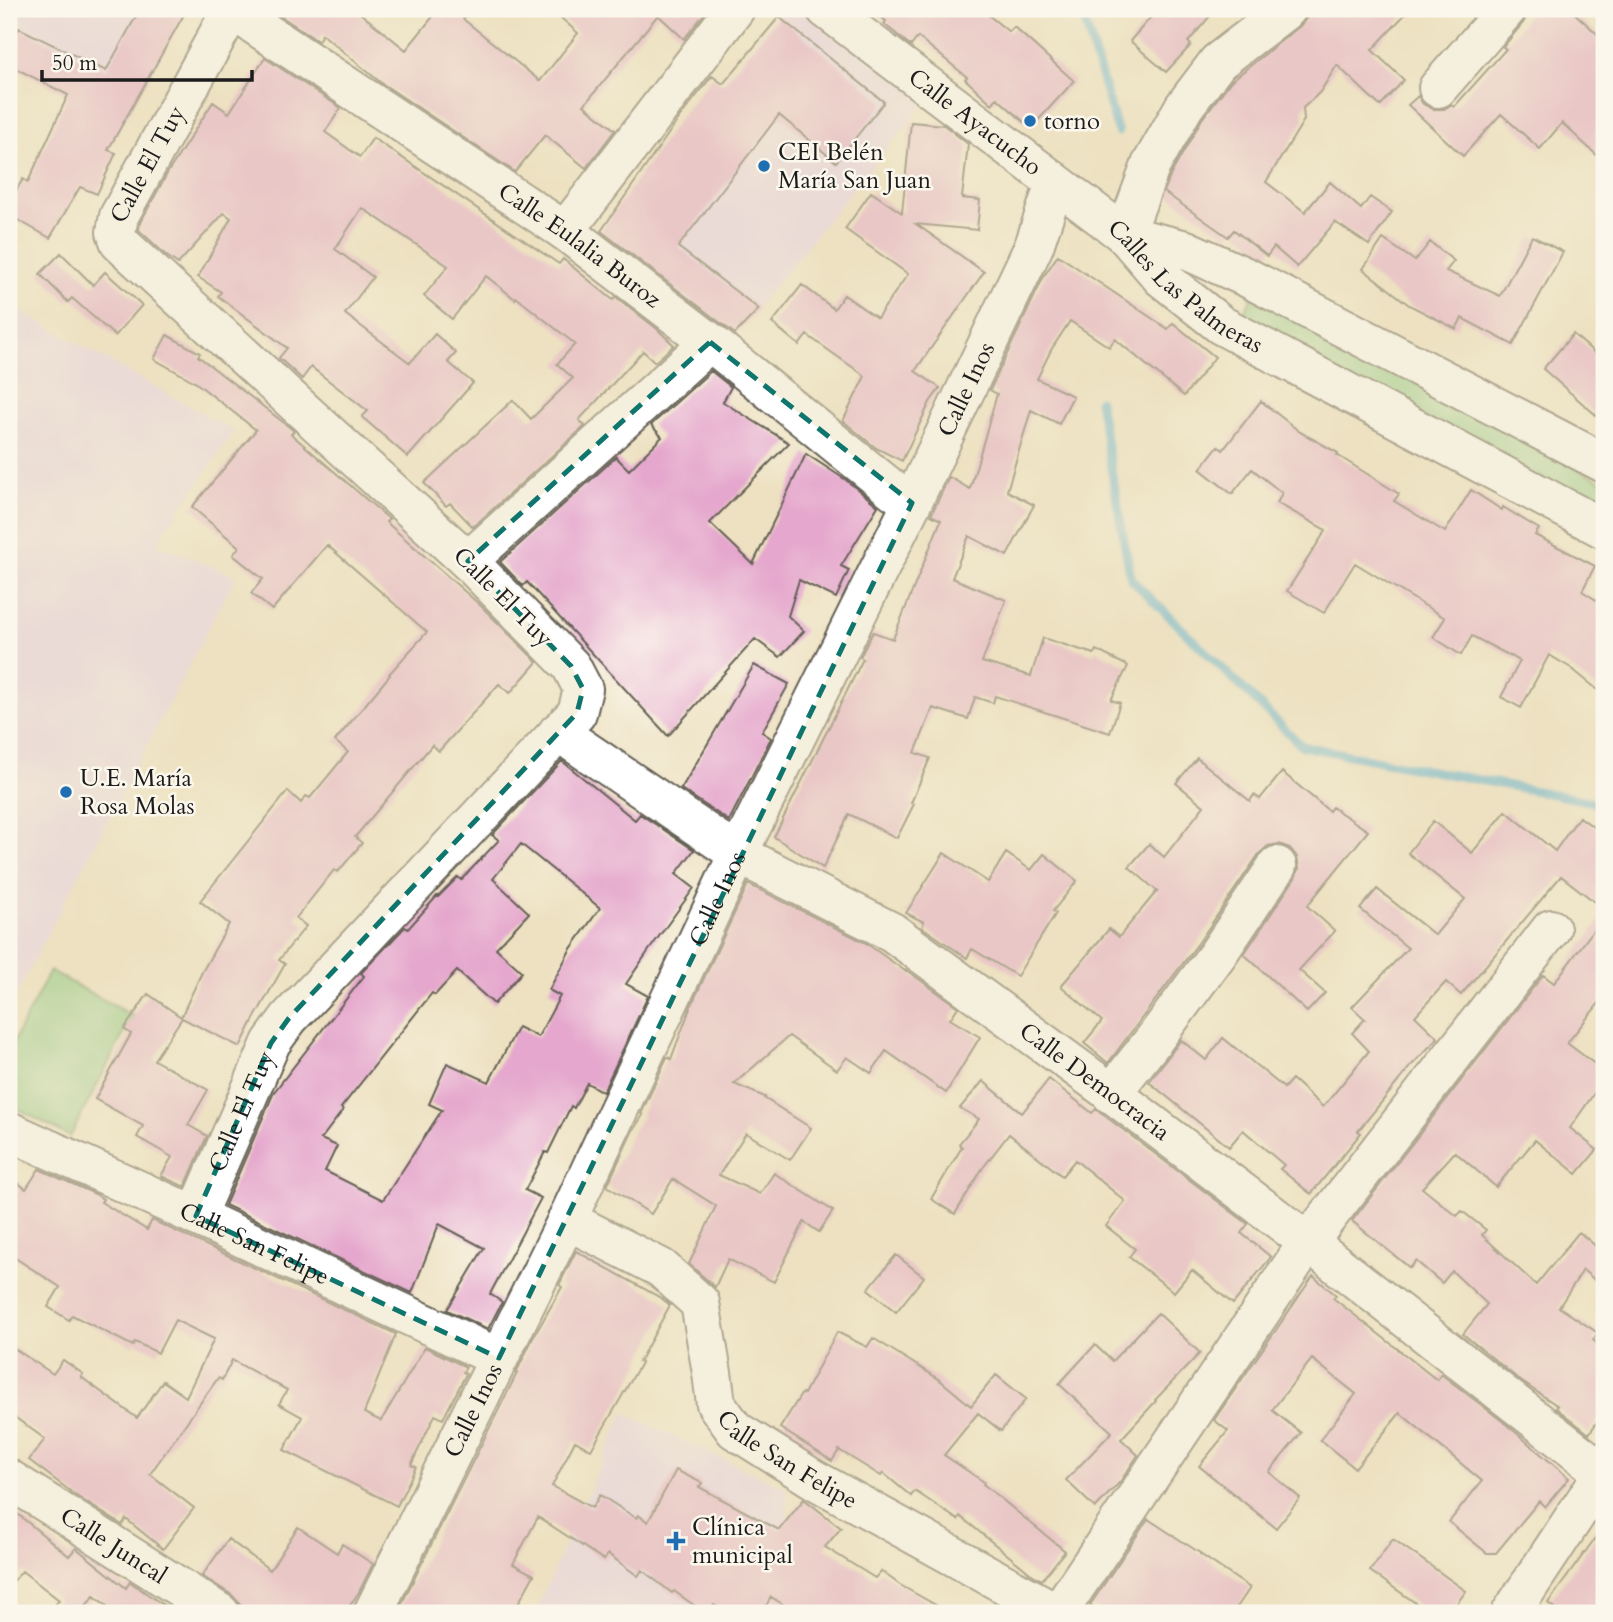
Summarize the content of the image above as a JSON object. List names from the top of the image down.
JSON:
{
  "streets": {
    "street": [
      "Calle Ayacucho",
      "Calle El Tuy",
      "Calle Eulalia Buroz",
      "Calles Las Palmeras",
      "Calle Inos",
      "Calle Democracia",
      "Calle San Felipe",
      "Calle Juncal"
    ]
  },
  "crossings": [
    ["Calle Ayacucho", "Calles Las Palmeras"],
    ["Calle Ayacucho", "Calle Inos"],
    ["Calle El Tuy", "Calle Eulalia Buroz"],
    ["Calle El Tuy", "Calle Democracia"],
    ["Calle El Tuy", "Calle San Felipe"],
    ["Calle Eulalia Buroz", "Calle Inos"],
    ["Calle Inos", "Calle Democracia"],
    ["Calle Inos", "Calle San Felipe"]
  ],
  "places": {
    "other": ["torno", "CEI Belén María San Juan", "U.E. María Rosa Molas"],
    "health": ["Clínica municipal"]
  },
  "scale_bar": "50 m"
}
